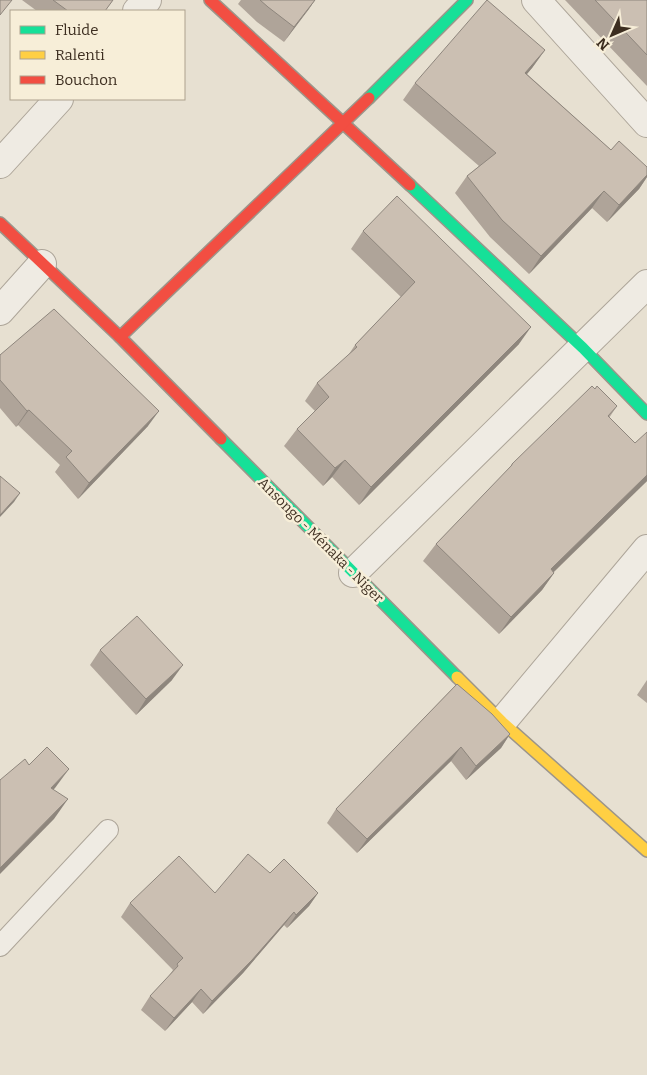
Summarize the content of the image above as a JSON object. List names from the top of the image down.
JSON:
{
  "streets": {
    "street": ["Ansongo - Ménaka - Niger"]
  },
  "legend": ["Fluide", "Ralenti", "Bouchon"],
  "north": "bottom left"
}
